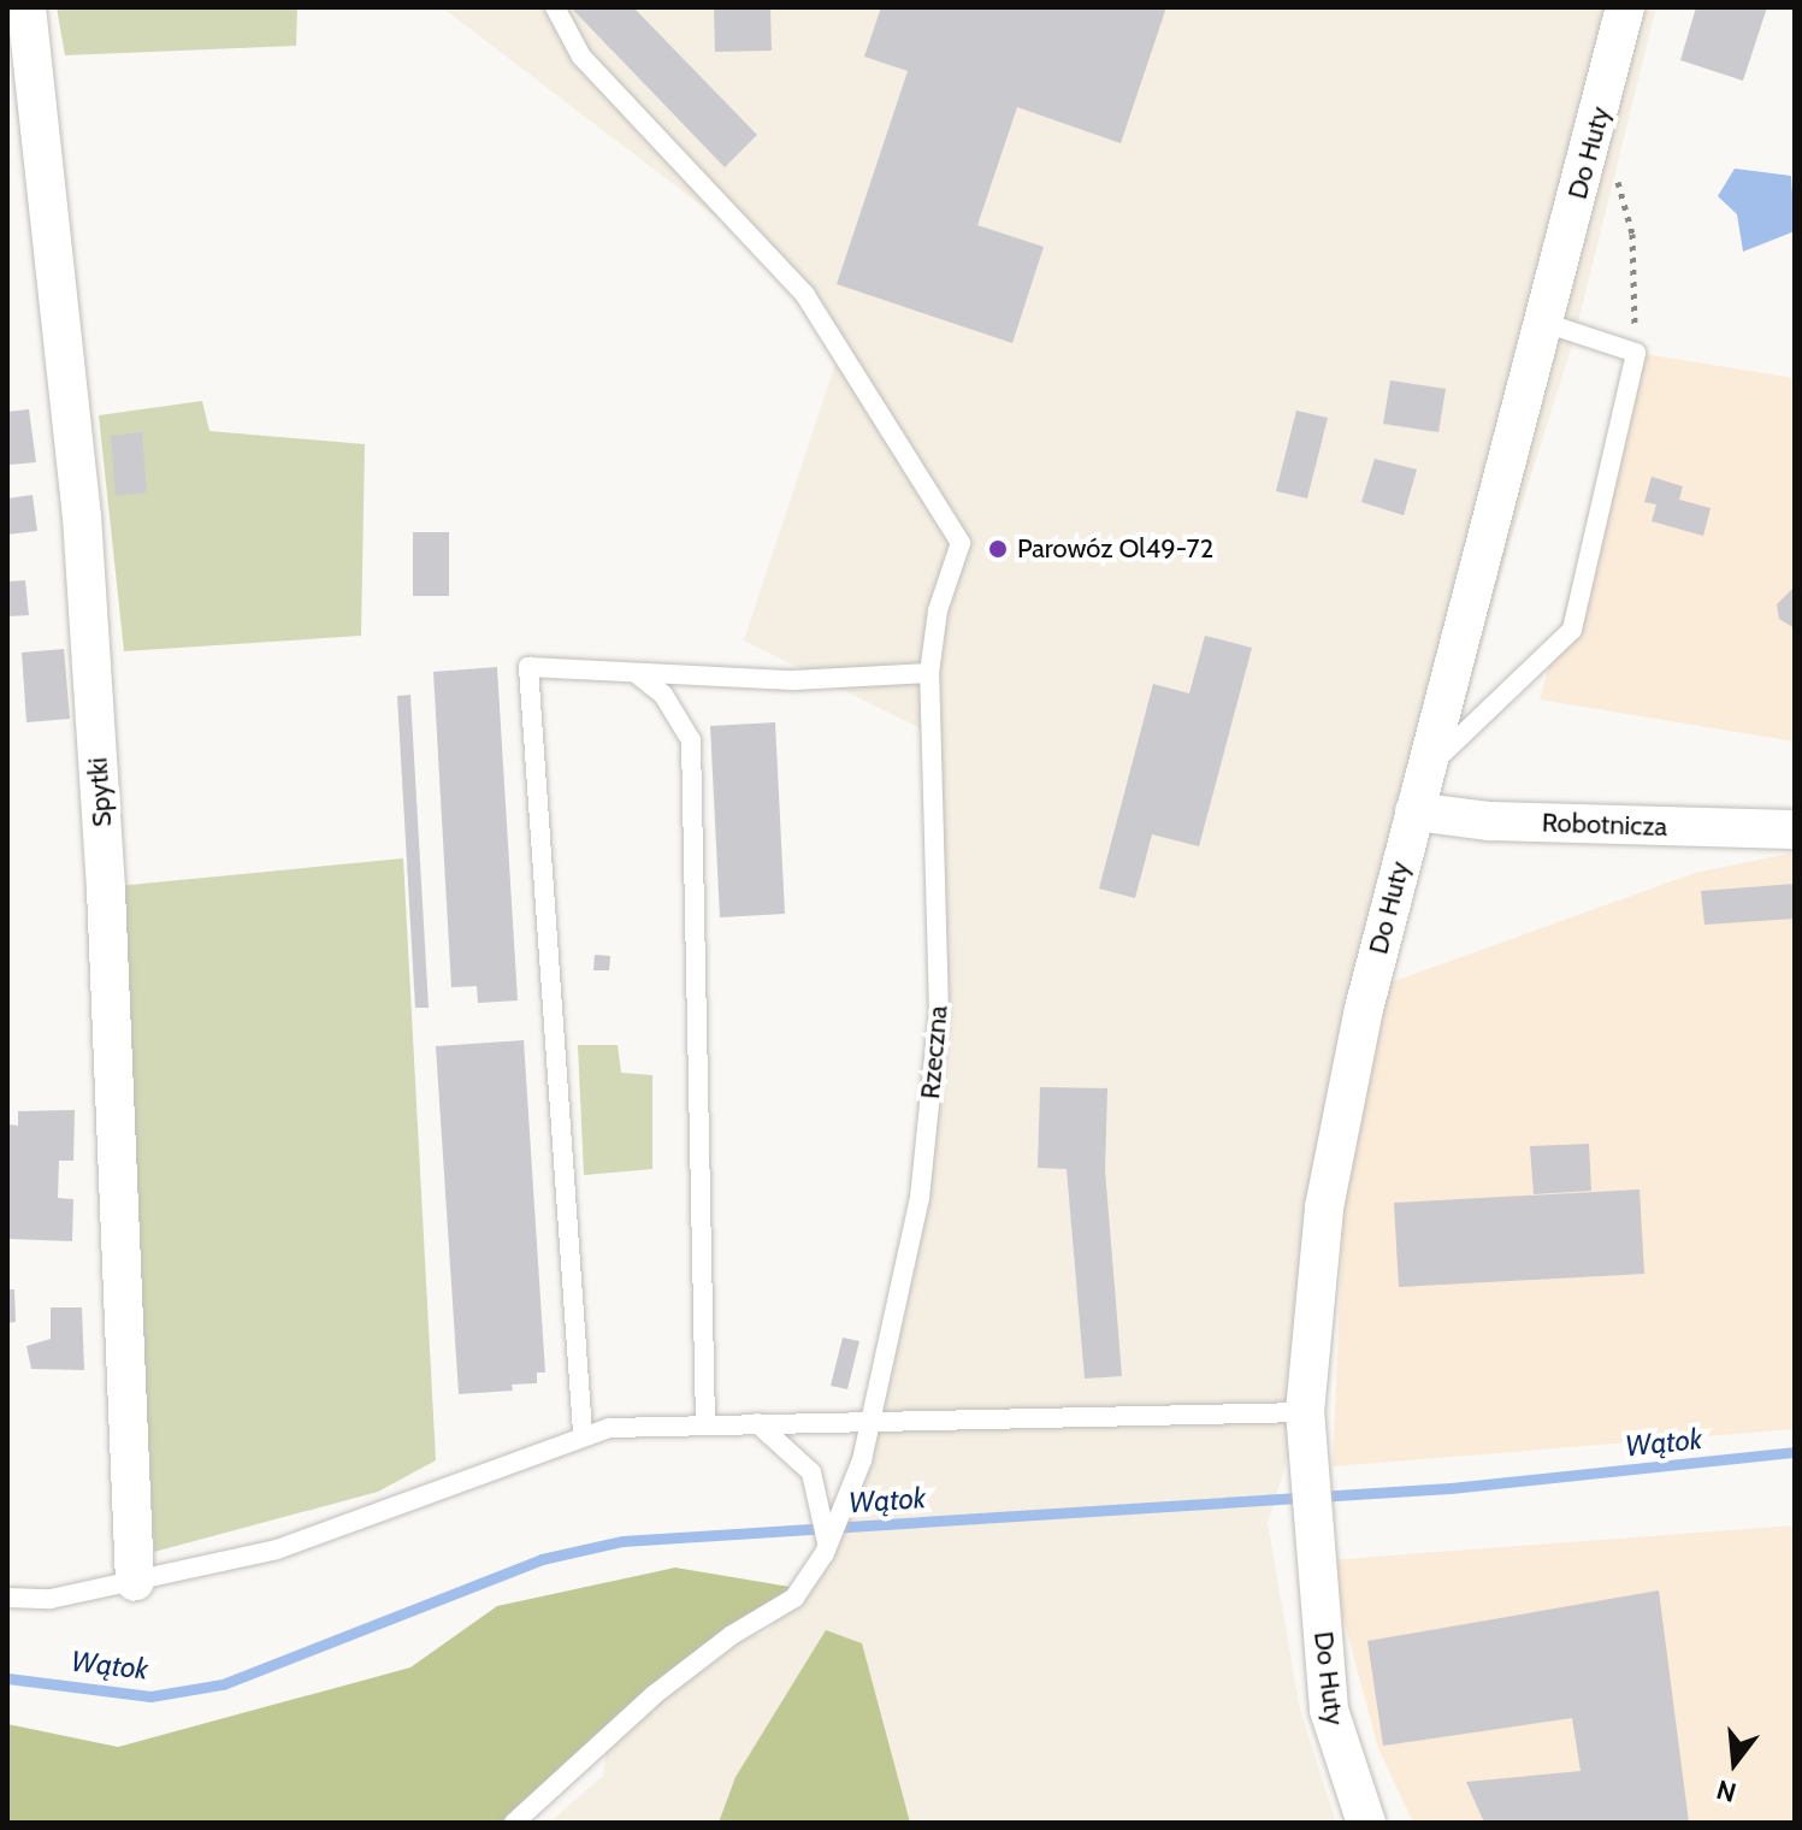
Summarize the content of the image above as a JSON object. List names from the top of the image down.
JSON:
{
  "streets": {
    "street": ["Do Huty", "Spytki", "Robotnicza"],
    "lane": ["Rzeczna"]
  },
  "crossings": [
    ["Do Huty", "Robotnicza"]
  ],
  "water": ["Wątok"],
  "places": ["Parowóz Ol49-72"],
  "north": "bottom"
}
